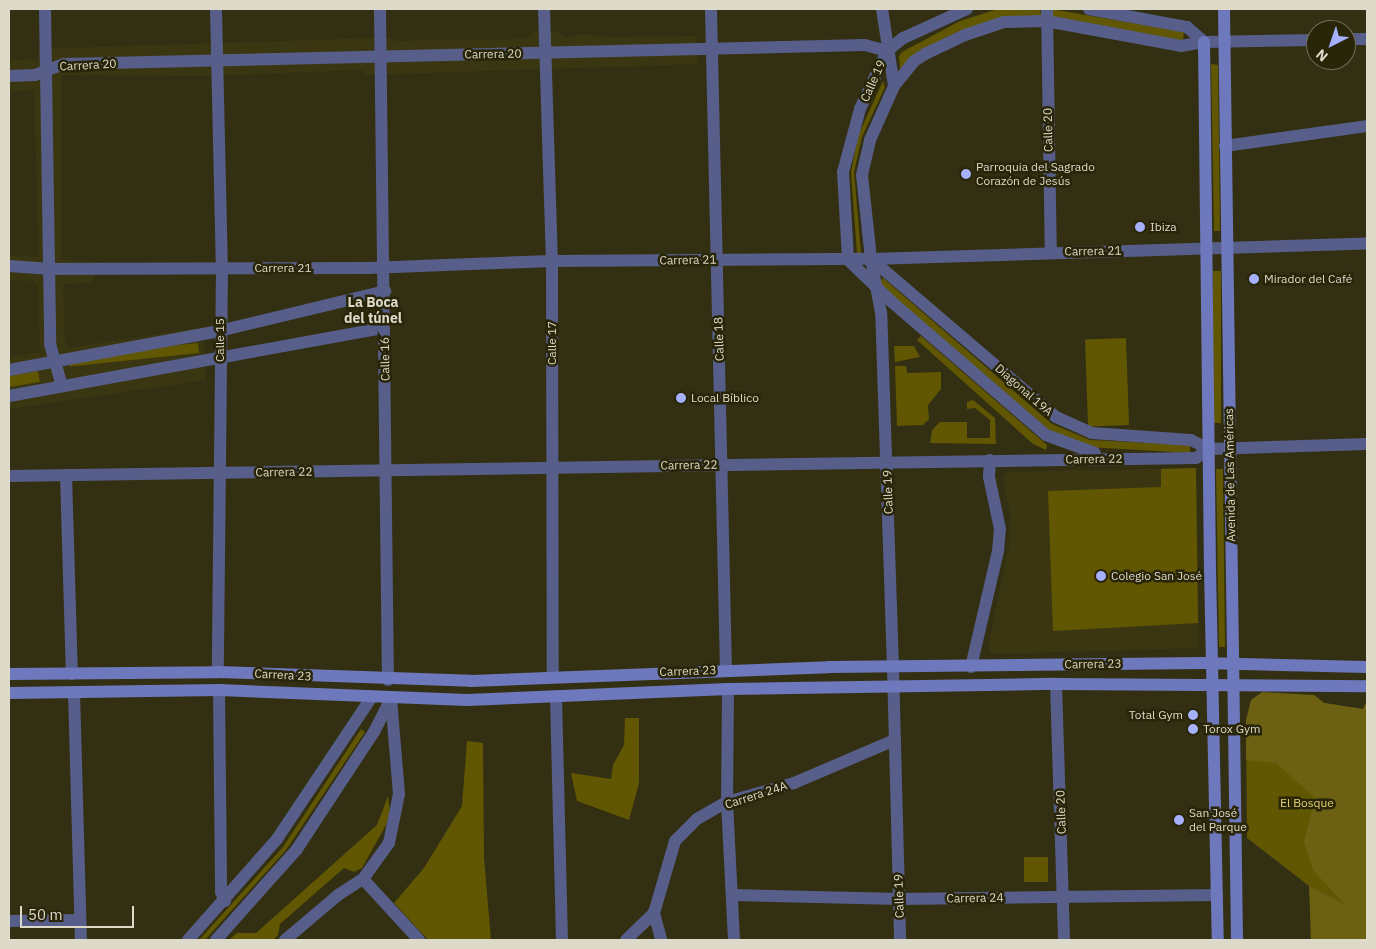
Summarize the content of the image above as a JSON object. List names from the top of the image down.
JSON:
{
  "streets": {
    "main road": ["Avenida de Las Américas", "Carrera 23"],
    "street": [
      "Carrera 20",
      "Calle 19",
      "Calle 20",
      "Carrera 21",
      "Calle 18",
      "Calle 15",
      "Calle 17",
      "Calle 16",
      "Diagonal 19A",
      "Carrera 22",
      "Carrera 24A",
      "Carrera 24"
    ]
  },
  "crossings": [
    ["Carrera 20", "Calle 19"],
    ["Carrera 20", "Calle 18"],
    ["Carrera 20", "Calle 15"],
    ["Carrera 20", "Calle 17"],
    ["Carrera 20", "Calle 16"],
    ["Calle 19", "Carrera 21"],
    ["Calle 19", "Diagonal 19A"],
    ["Calle 19", "Carrera 22"],
    ["Calle 19", "Carrera 23"],
    ["Calle 19", "Carrera 24A"],
    ["Calle 19", "Carrera 24"],
    ["Calle 20", "Carrera 21"],
    ["Calle 20", "Carrera 23"],
    ["Calle 20", "Carrera 24"],
    ["Carrera 21", "Calle 18"],
    ["Carrera 21", "Calle 15"],
    ["Carrera 21", "Calle 17"],
    ["Carrera 21", "Calle 16"],
    ["Carrera 21", "Diagonal 19A"],
    ["Carrera 21", "Avenida de Las Américas"],
    ["Calle 18", "Carrera 22"],
    ["Calle 18", "Carrera 23"],
    ["Calle 15", "Carrera 22"],
    ["Calle 15", "Carrera 23"],
    ["Calle 17", "Carrera 22"],
    ["Calle 17", "Carrera 23"],
    ["Calle 16", "Carrera 22"],
    ["Calle 16", "Carrera 23"],
    ["Diagonal 19A", "Carrera 22"],
    ["Diagonal 19A", "Avenida de Las Américas"],
    ["Carrera 22", "Avenida de Las Américas"],
    ["Avenida de Las Américas", "Carrera 23"],
    ["Avenida de Las Américas", "Carrera 24"]
  ],
  "districts": ["La Boca del túnel"],
  "parks": ["El Bosque"],
  "places": [
    "Parroquia del Sagrado Corazón de Jesús",
    "Ibiza",
    "Mirador del Café",
    "Local Bíblico",
    "Colegio San José",
    "Total Gym",
    "Torox Gym",
    "San José del Parque"
  ],
  "scale_bar": "50 m",
  "north": "bottom left"
}
